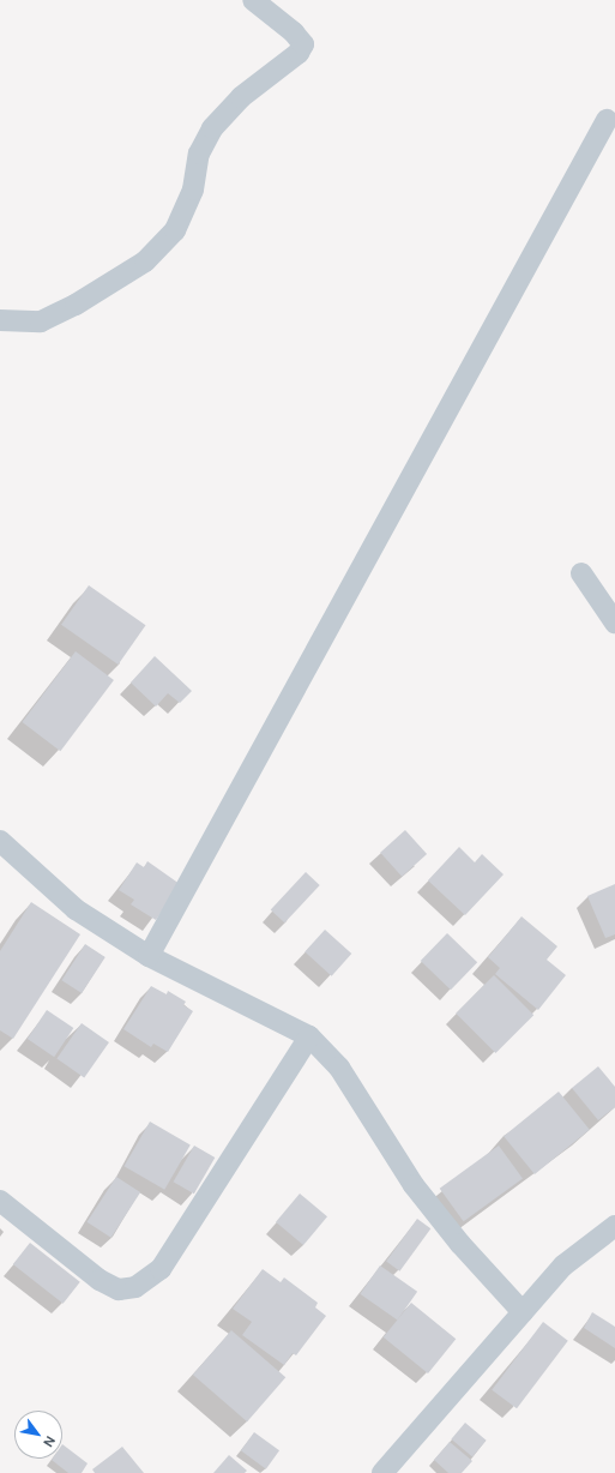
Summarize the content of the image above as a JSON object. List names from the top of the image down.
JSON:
{
  "north": "bottom right"
}
